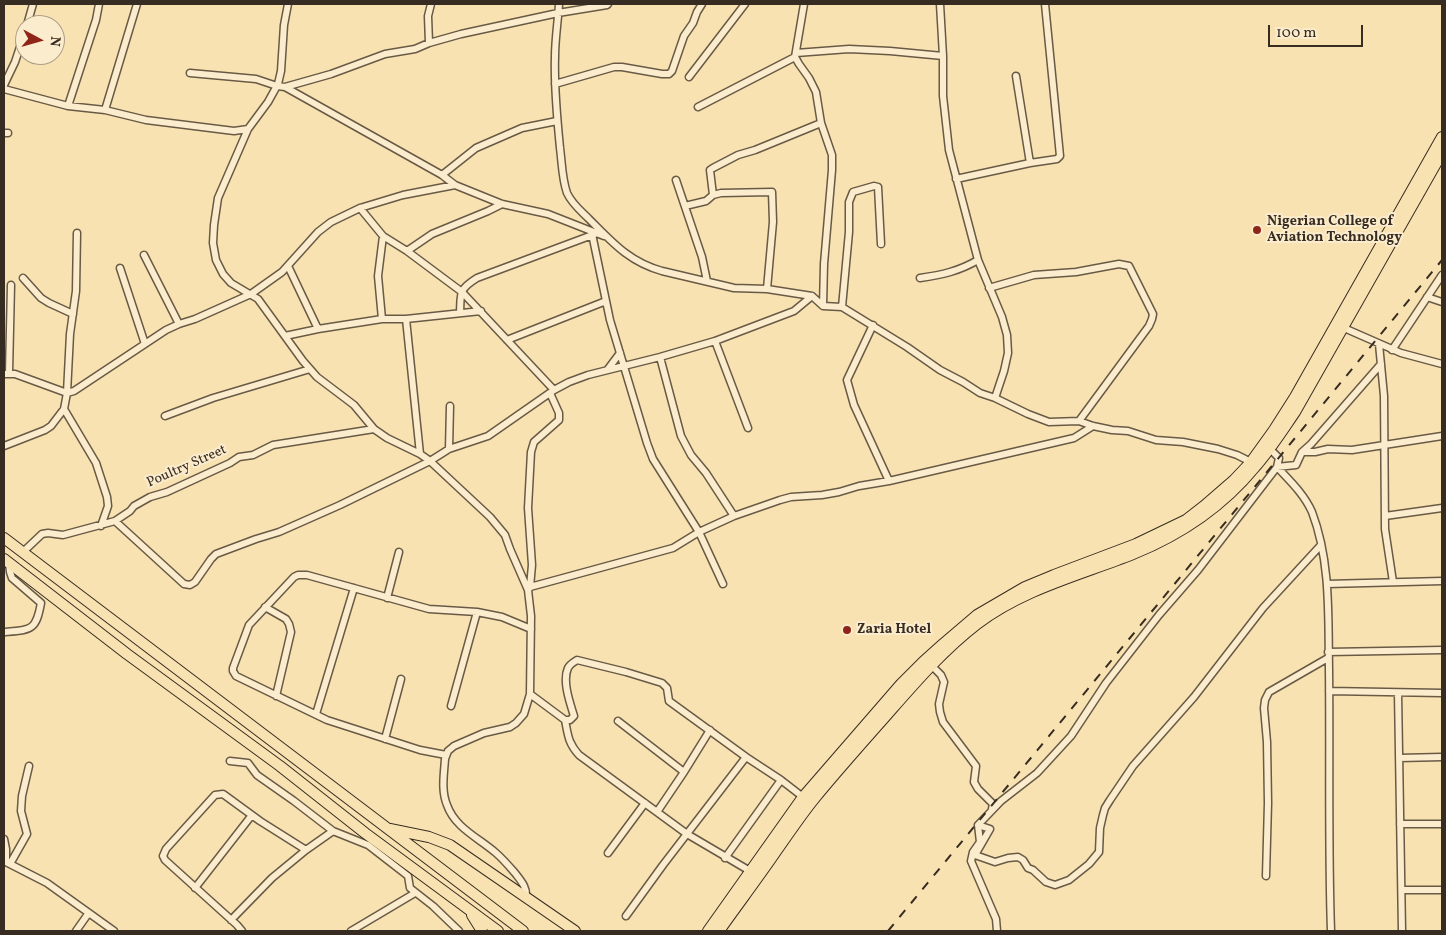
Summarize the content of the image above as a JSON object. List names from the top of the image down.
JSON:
{
  "streets": {
    "street": ["Poultry Street"]
  },
  "places": ["Nigerian College of Aviation Technology", "Zaria Hotel"],
  "scale_bar": "100 m",
  "north": "right"
}
